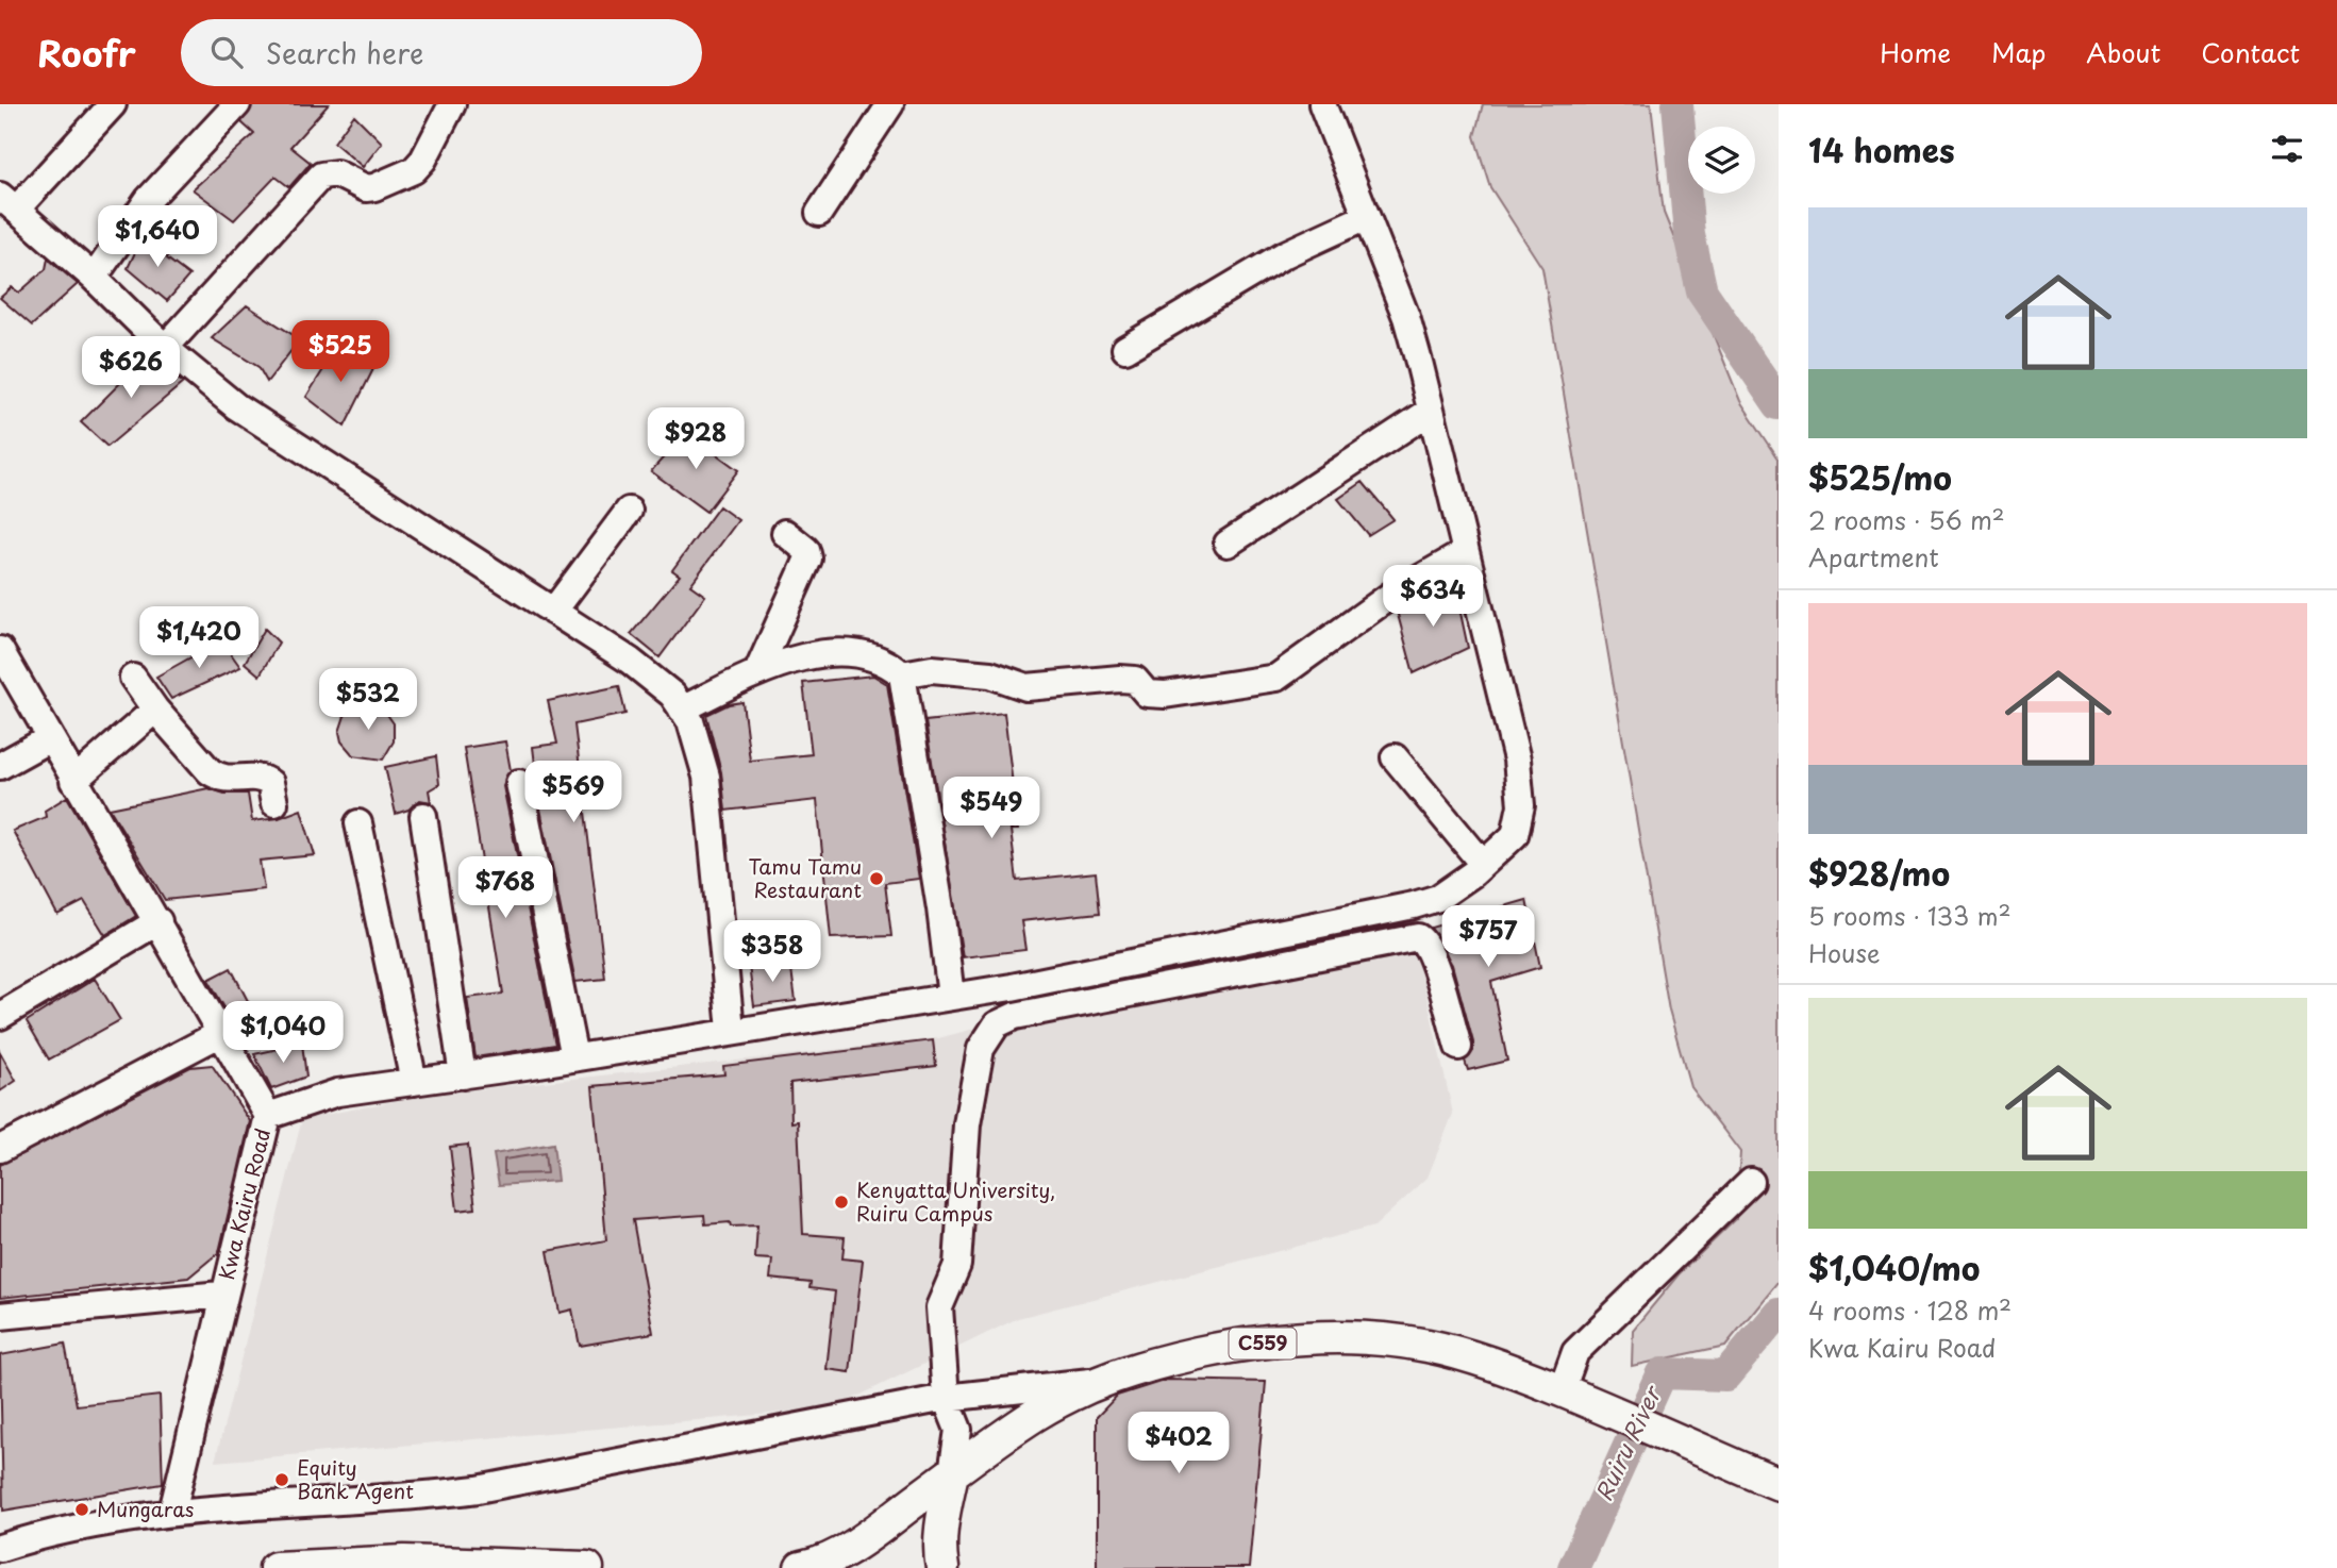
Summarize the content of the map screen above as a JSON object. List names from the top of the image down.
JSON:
{
  "streets": {
    "main road": ["C559"],
    "street": ["Kwa Kairu Road"]
  },
  "water": ["Ruiru River"],
  "places": [
    "Tamu Tamu Restaurant",
    "Kenyatta University, Ruiru Campus",
    "Equity Bank Agent",
    "Mungaras"
  ],
  "page": {
    "header": "Roofr",
    "search": "Search here",
    "nav": [
      "Home",
      "Map",
      "About",
      "Contact"
    ],
    "heading": "14 homes",
    "list": [
      {
        "name": "$525/mo",
        "note": "2 rooms · 56 m² · Apartment"
      },
      {
        "name": "$928/mo",
        "note": "5 rooms · 133 m² · House"
      },
      {
        "name": "$1,040/mo",
        "note": "4 rooms · 128 m² · Kwa Kairu Road"
      }
    ],
    "price": [
      "$1,640",
      "$525",
      "$626",
      "$928",
      "$634",
      "$1,420",
      "$532",
      "$569",
      "$549",
      "$768",
      "$757",
      "$358",
      "$1,040",
      "$402"
    ]
  }
}
